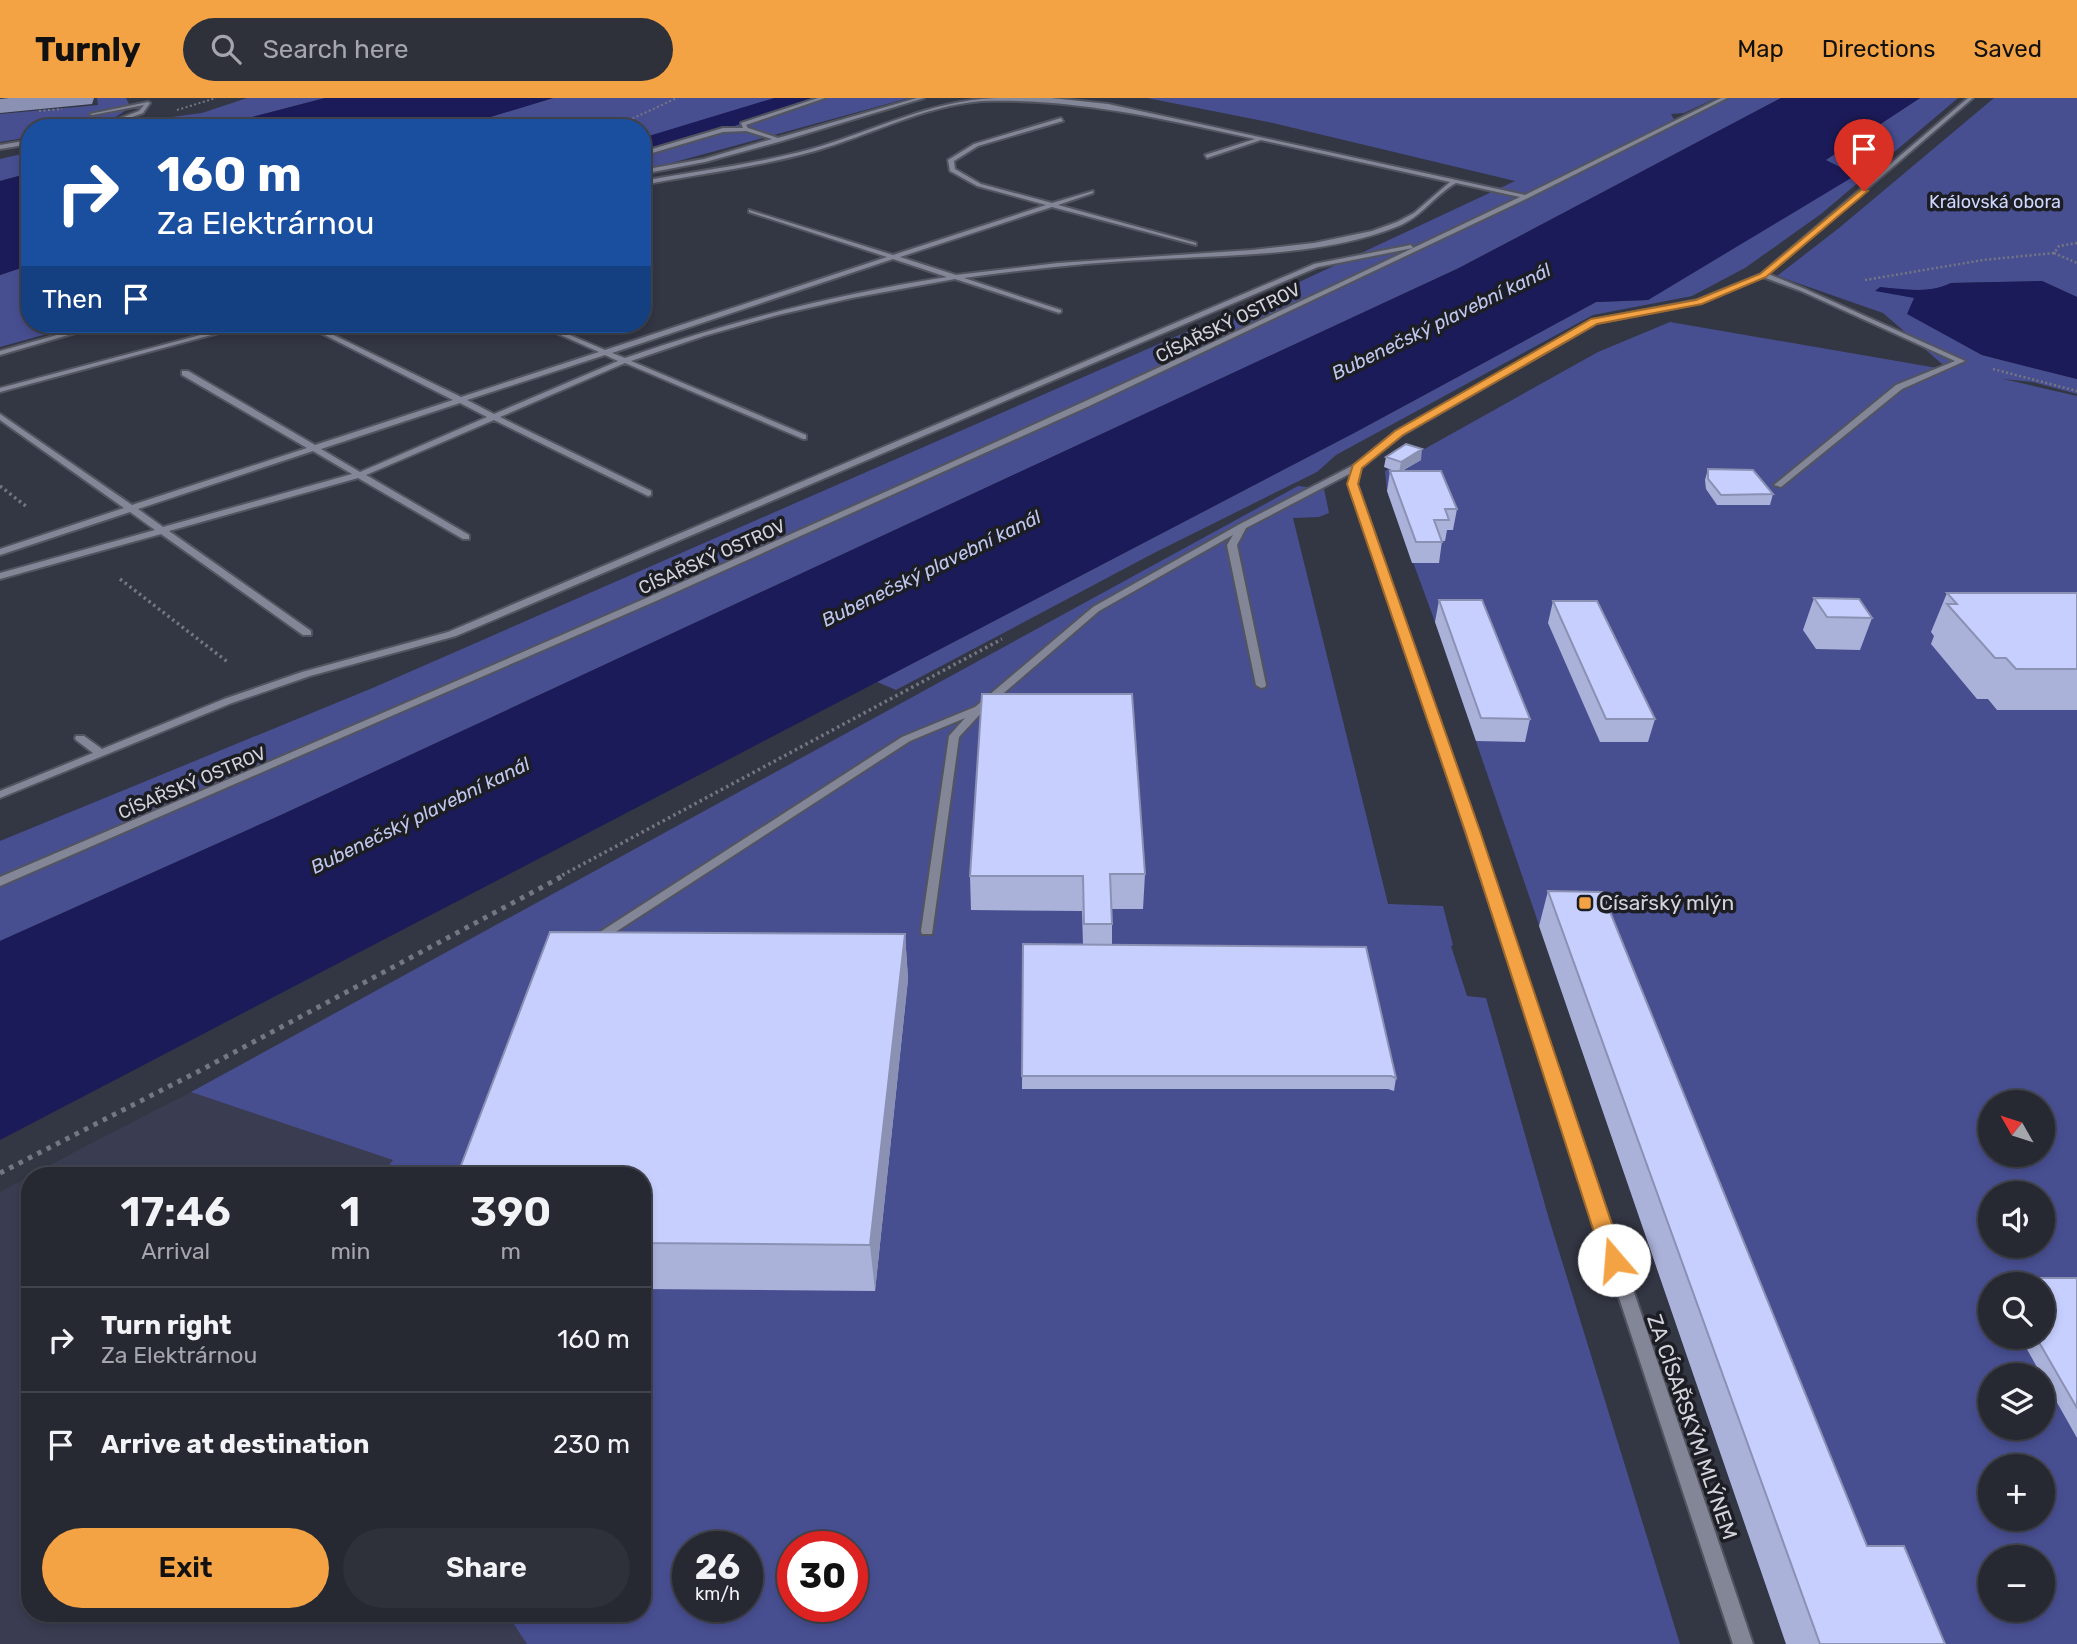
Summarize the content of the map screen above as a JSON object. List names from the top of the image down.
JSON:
{
  "streets": {
    "street": ["CÍSAŘSKÝ OSTROV", "ZA CÍSAŘSKÝM MLÝNEM"]
  },
  "water": ["Bubenečský plavební kanál"],
  "parks": ["Královská obora"],
  "places": {
    "transit": ["Císařský mlýn"]
  },
  "north": "top left",
  "page": {
    "header": "Turnly",
    "search": "Search here",
    "nav": ["Map", "Directions", "Saved"],
    "turn": ["160 m", "Za Elektrárnou"],
    "then": "Then",
    "map_buttons": ["+", "−"],
    "eta": [
      "17:46",
      "Arrival",
      "1",
      "min",
      "390",
      "m"
    ],
    "list": [
      {
        "name": "Turn right",
        "note": "Za Elektrárnou",
        "value": "160 m"
      },
      {
        "name": "Arrive at destination",
        "value": "230 m"
      }
    ],
    "buttons": ["Exit", "Share"],
    "speed": "26 km/h",
    "limit": "30"
  }
}
